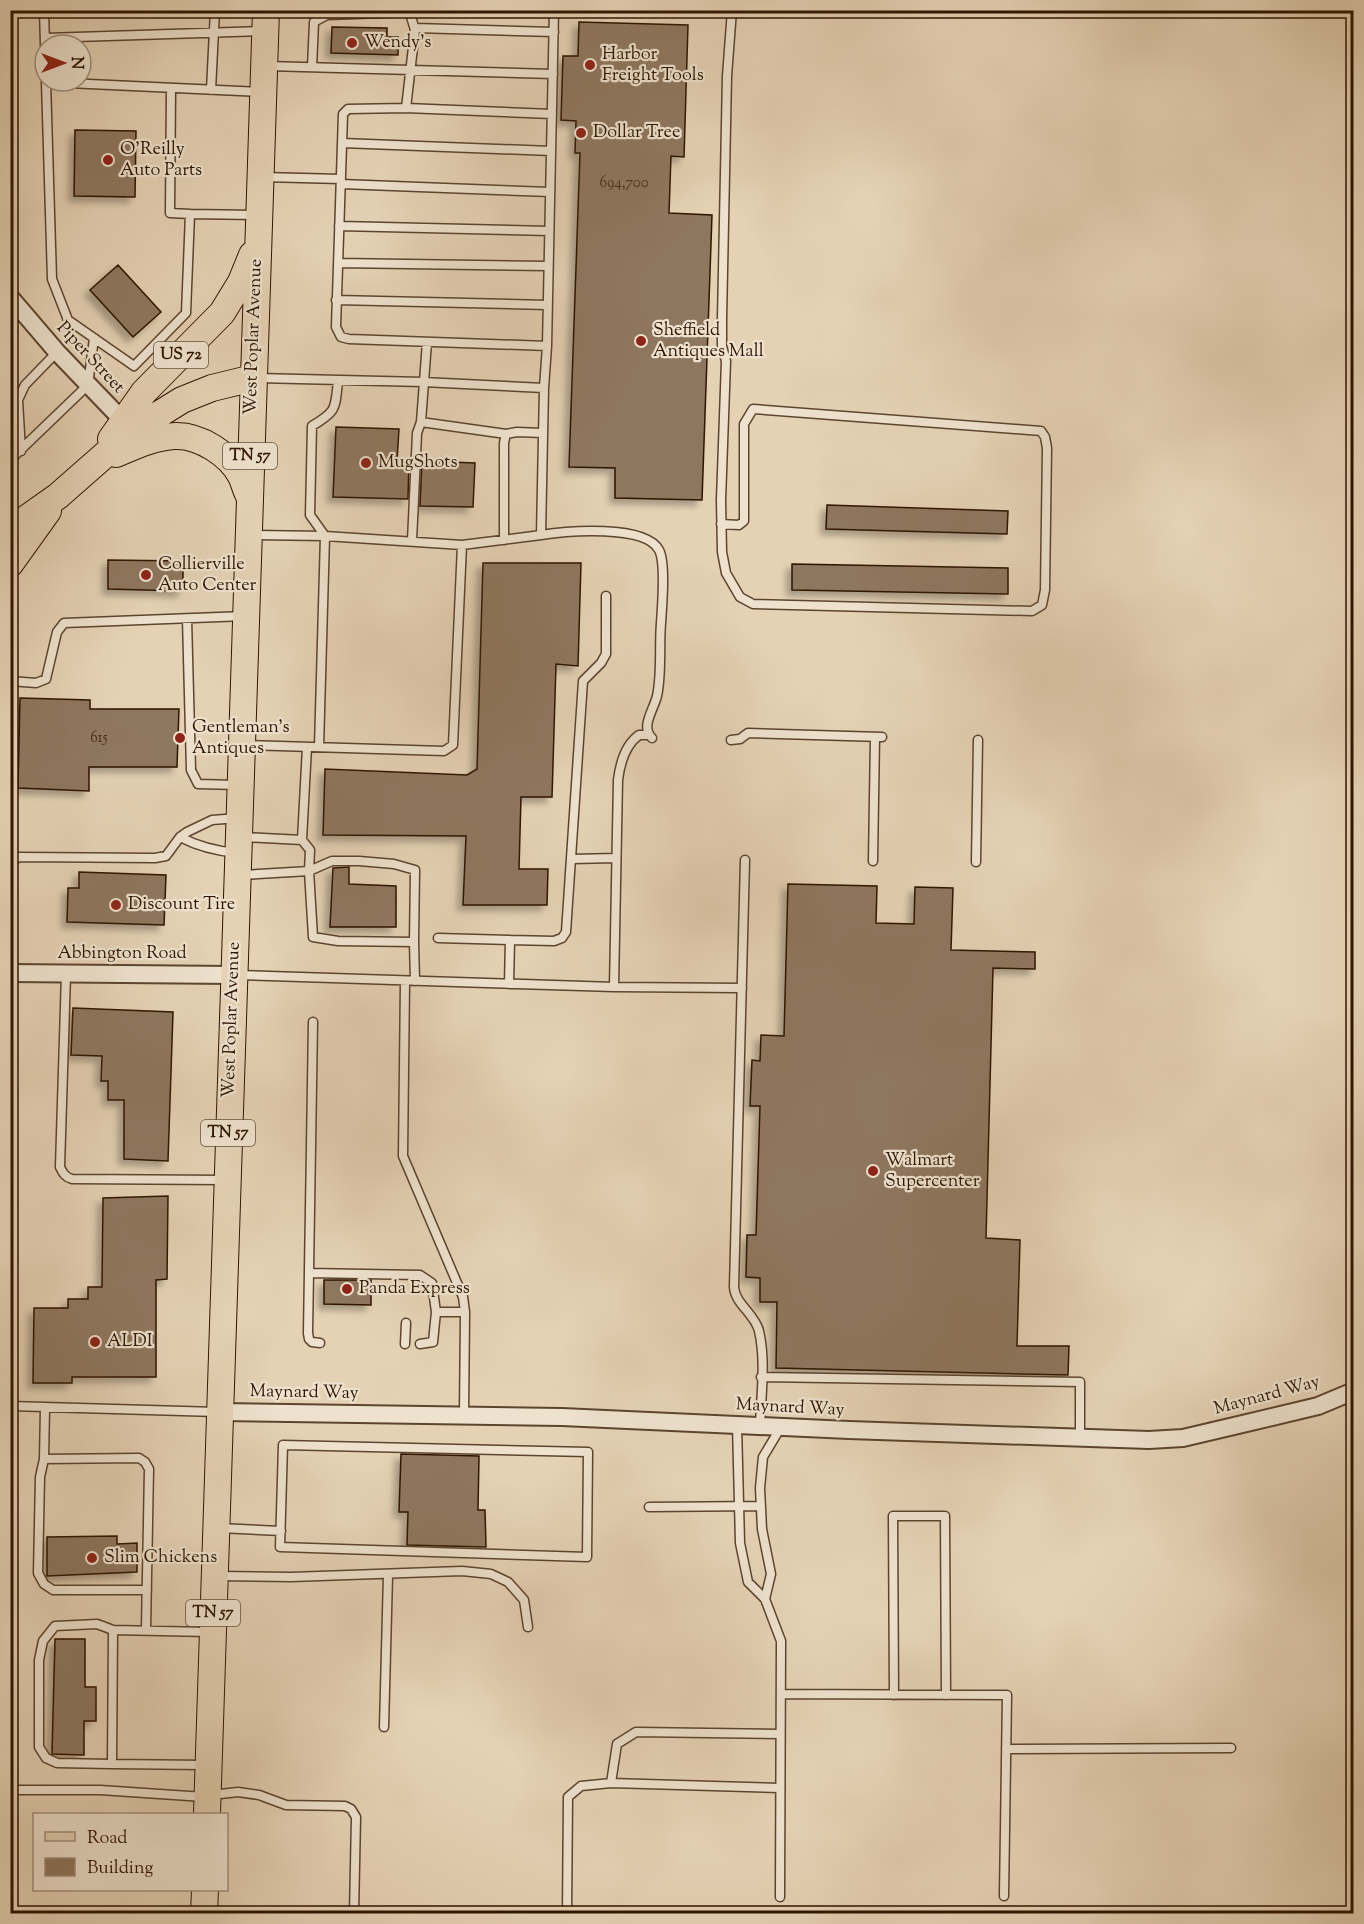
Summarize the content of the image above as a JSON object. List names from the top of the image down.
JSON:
{
  "streets": {
    "main road": ["West Poplar Avenue", "US 72", "TN 57"],
    "street": ["Piper Street", "Abbington Road", "Maynard Way"]
  },
  "crossings": [
    ["West Poplar Avenue", "US 72"],
    ["West Poplar Avenue", "Abbington Road"],
    ["West Poplar Avenue", "Maynard Way"],
    ["US 72", "Piper Street"]
  ],
  "places": [
    "Wendy's",
    "Harbor Freight Tools",
    "Dollar Tree",
    "O'Reilly Auto Parts",
    "Sheffield Antiques Mall",
    "MugShots",
    "Collierville Auto Center",
    "Gentleman's Antiques",
    "Discount Tire",
    "Walmart Supercenter",
    "Panda Express",
    "ALDI",
    "Slim Chickens"
  ],
  "house_numbers": ["694,700", "615"],
  "legend": ["Road", "Building"],
  "north": "right"
}
